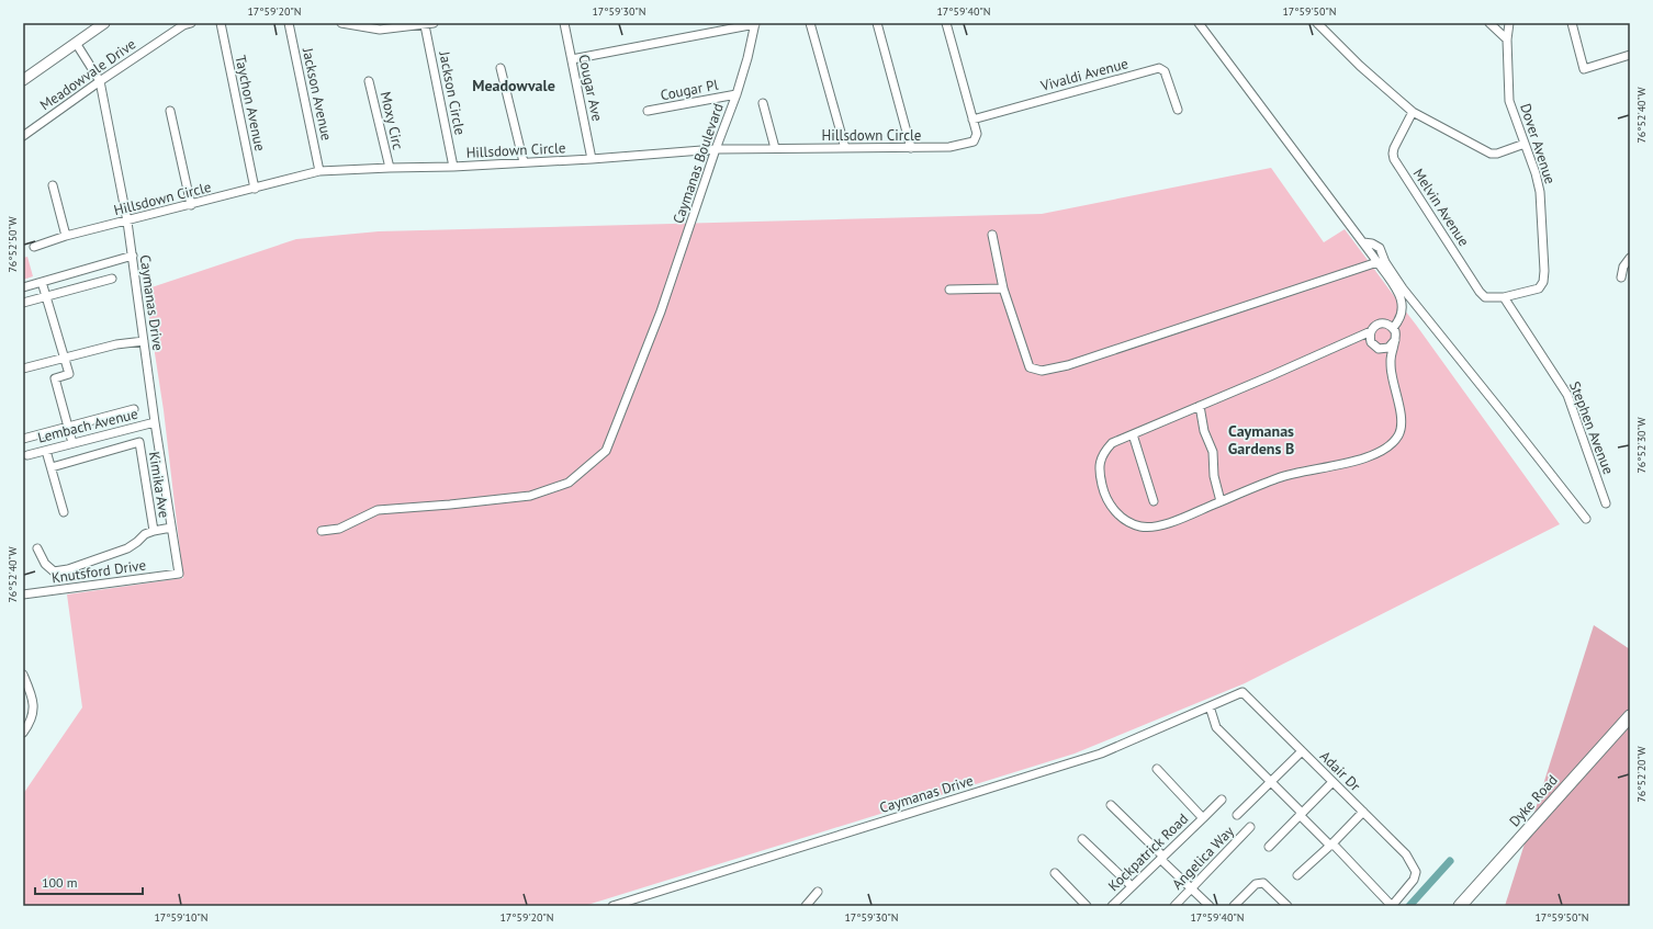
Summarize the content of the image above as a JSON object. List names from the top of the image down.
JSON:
{
  "streets": {
    "main road": ["Dyke Road"],
    "street": [
      "Meadowvale Drive",
      "Vivaldi Avenue",
      "Cougar Ave",
      "Cougar Pl",
      "Jackson Circle",
      "Jackson Avenue",
      "Taychon Avenue",
      "Moxy Circ",
      "Hillsdown Circle",
      "Dover Avenue",
      "Caymanas Boulevard",
      "Melvin Avenue",
      "Caymanas Drive",
      "Lembach Avenue",
      "Stephen Avenue",
      "Kimika Ave",
      "Knutsford Drive",
      "Adair Dr",
      "Kockpatrick Road",
      "Angelica Way"
    ]
  },
  "crossings": [
    ["Meadowvale Drive", "Caymanas Drive"],
    ["Vivaldi Avenue", "Hillsdown Circle"],
    ["Cougar Ave", "Hillsdown Circle"],
    ["Cougar Pl", "Caymanas Boulevard"],
    ["Jackson Circle", "Hillsdown Circle"],
    ["Jackson Avenue", "Hillsdown Circle"],
    ["Taychon Avenue", "Hillsdown Circle"],
    ["Moxy Circ", "Hillsdown Circle"],
    ["Hillsdown Circle", "Caymanas Boulevard"],
    ["Hillsdown Circle", "Caymanas Drive"],
    ["Dover Avenue", "Melvin Avenue"],
    ["Dover Avenue", "Stephen Avenue"],
    ["Melvin Avenue", "Stephen Avenue"],
    ["Caymanas Drive", "Lembach Avenue"],
    ["Caymanas Drive", "Knutsford Drive"],
    ["Caymanas Drive", "Adair Dr"]
  ],
  "districts": ["Meadowvale", "Caymanas Gardens B"],
  "scale_bar": "100 m",
  "coordinates": [
    "17°59'20\"N",
    "17°59'30\"N",
    "17°59'40\"N",
    "17°59'50\"N",
    "76°52'40\"W",
    "76°52'50\"W",
    "76°52'30\"W",
    "76°52'20\"W",
    "17°59'10\"N"
  ]
}
